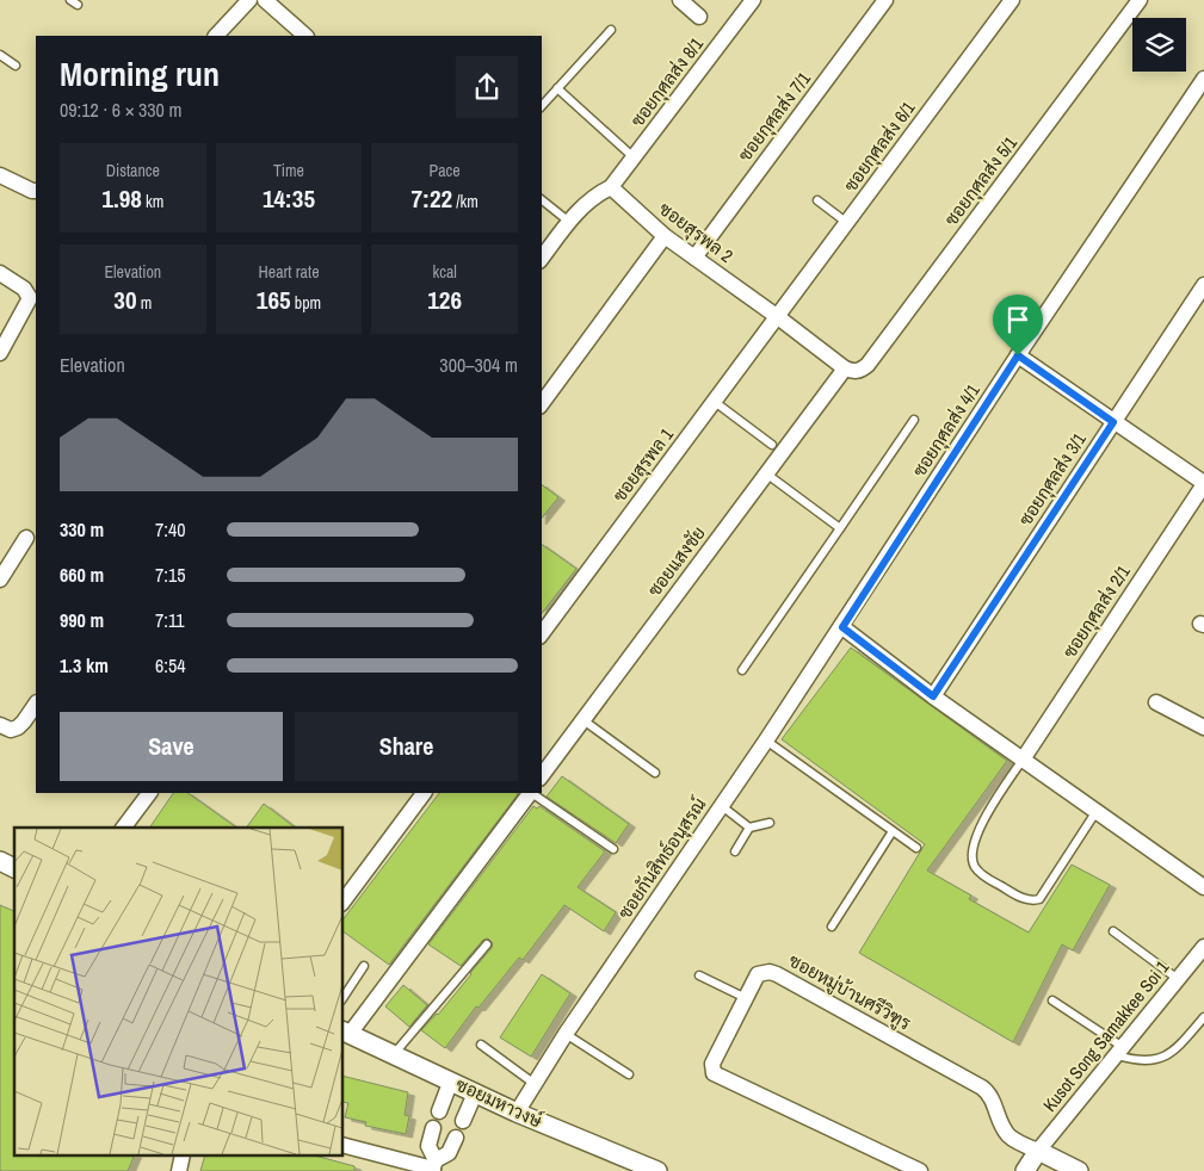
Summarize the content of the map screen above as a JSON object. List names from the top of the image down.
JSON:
{
  "streets": {
    "street": [
      "ซอยกุศลส่ง 8/1",
      "ซอยกุศลส่ง 7/1",
      "ซอยกุศลส่ง 6/1",
      "ซอยกุศลส่ง 5/1",
      "ซอยสุรพล 2",
      "ซอยกุศลส่ง 4/1",
      "ซอยสุรพล 1",
      "ซอยกุศลส่ง 3/1",
      "ซอยแสงชัย",
      "ซอยกุศลส่ง 2/1",
      "ซอยกันสิทธ์อนุสรณ์",
      "ซอยหมู่บ้านศรีวิฑูร",
      "Kusot Song Samakkee Soi 1",
      "ซอยมหาวงษ์"
    ]
  },
  "crossings": [
    ["ซอยกุศลส่ง 8/1", "ซอยสุรพล 2"],
    ["ซอยกุศลส่ง 7/1", "ซอยสุรพล 2"],
    ["ซอยกุศลส่ง 6/1", "ซอยสุรพล 2"],
    ["ซอยกุศลส่ง 6/1", "ซอยสุรพล 1"],
    ["ซอยกุศลส่ง 5/1", "ซอยสุรพล 2"],
    ["ซอยกุศลส่ง 5/1", "ซอยแสงชัย"],
    ["ซอยสุรพล 2", "ซอยสุรพล 1"],
    ["ซอยสุรพล 2", "ซอยแสงชัย"],
    ["ซอยกุศลส่ง 4/1", "ซอยกันสิทธ์อนุสรณ์"],
    ["ซอยกันสิทธ์อนุสรณ์", "ซอยมหาวงษ์"],
    ["ซอยหมู่บ้านศรีวิฑูร", "Kusot Song Samakkee Soi 1"]
  ],
  "page": {
    "heading": ["Morning run", "09:12 · 6 × 330 m"],
    "stats": [
      ["Distance", "1.98 km"],
      ["Time", "14:35"],
      ["Pace", "7:22 /km"],
      ["Elevation", "30 m"],
      ["Heart rate", "165 bpm"],
      ["kcal", "126"]
    ],
    "chart": ["Elevation", "300–304 m"],
    "list": [
      {
        "name": "330 m",
        "note": "7:40"
      },
      {
        "name": "660 m",
        "note": "7:15"
      },
      {
        "name": "990 m",
        "note": "7:11"
      },
      {
        "name": "1.3 km",
        "note": "6:54"
      }
    ],
    "buttons": ["Save", "Share"]
  }
}
